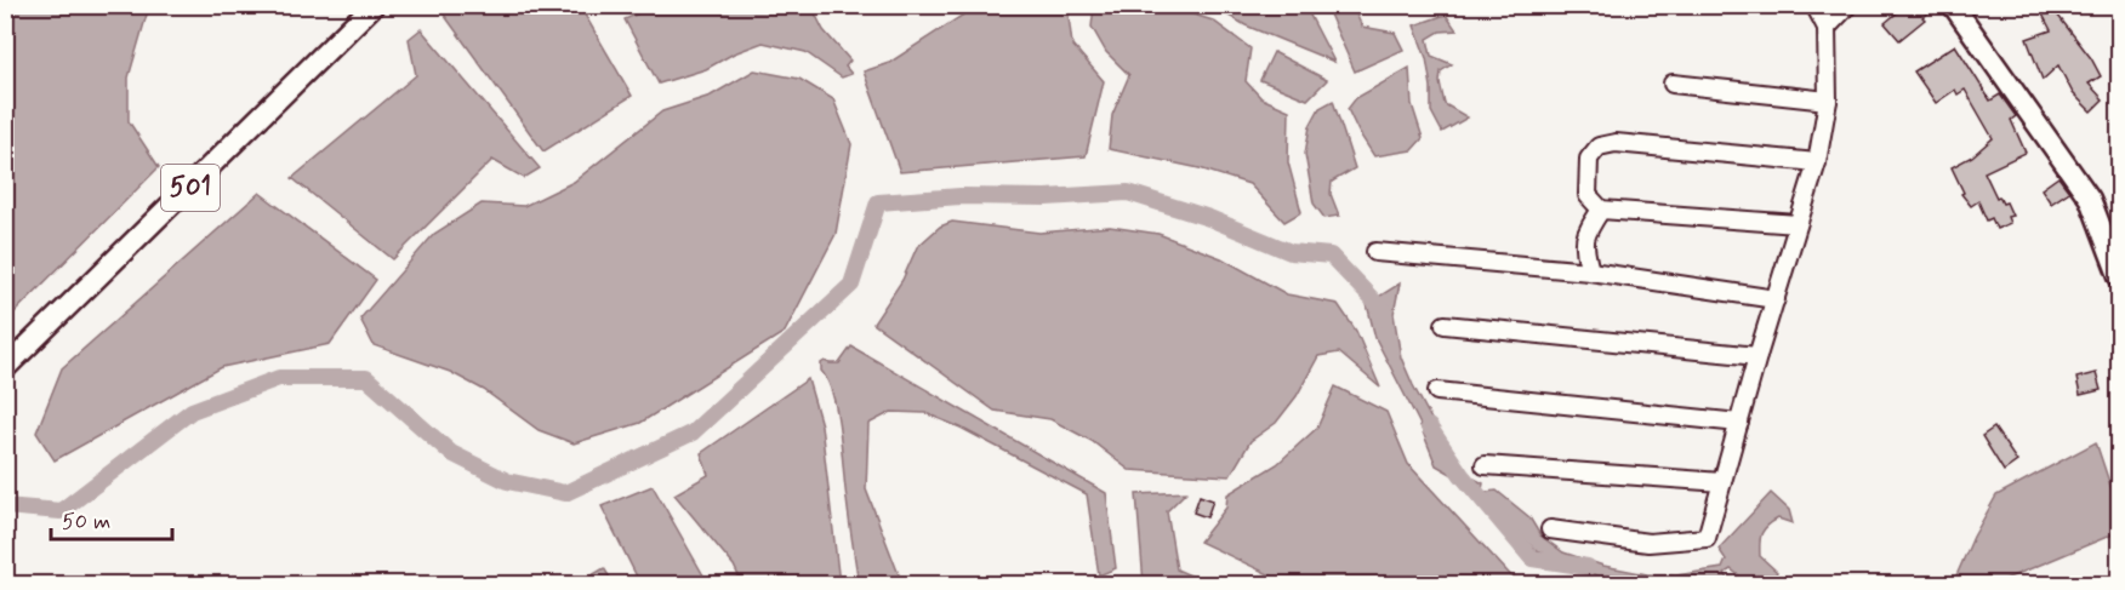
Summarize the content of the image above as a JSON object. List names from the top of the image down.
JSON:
{
  "streets": {
    "main road": ["501"]
  },
  "scale_bar": "50 m"
}
